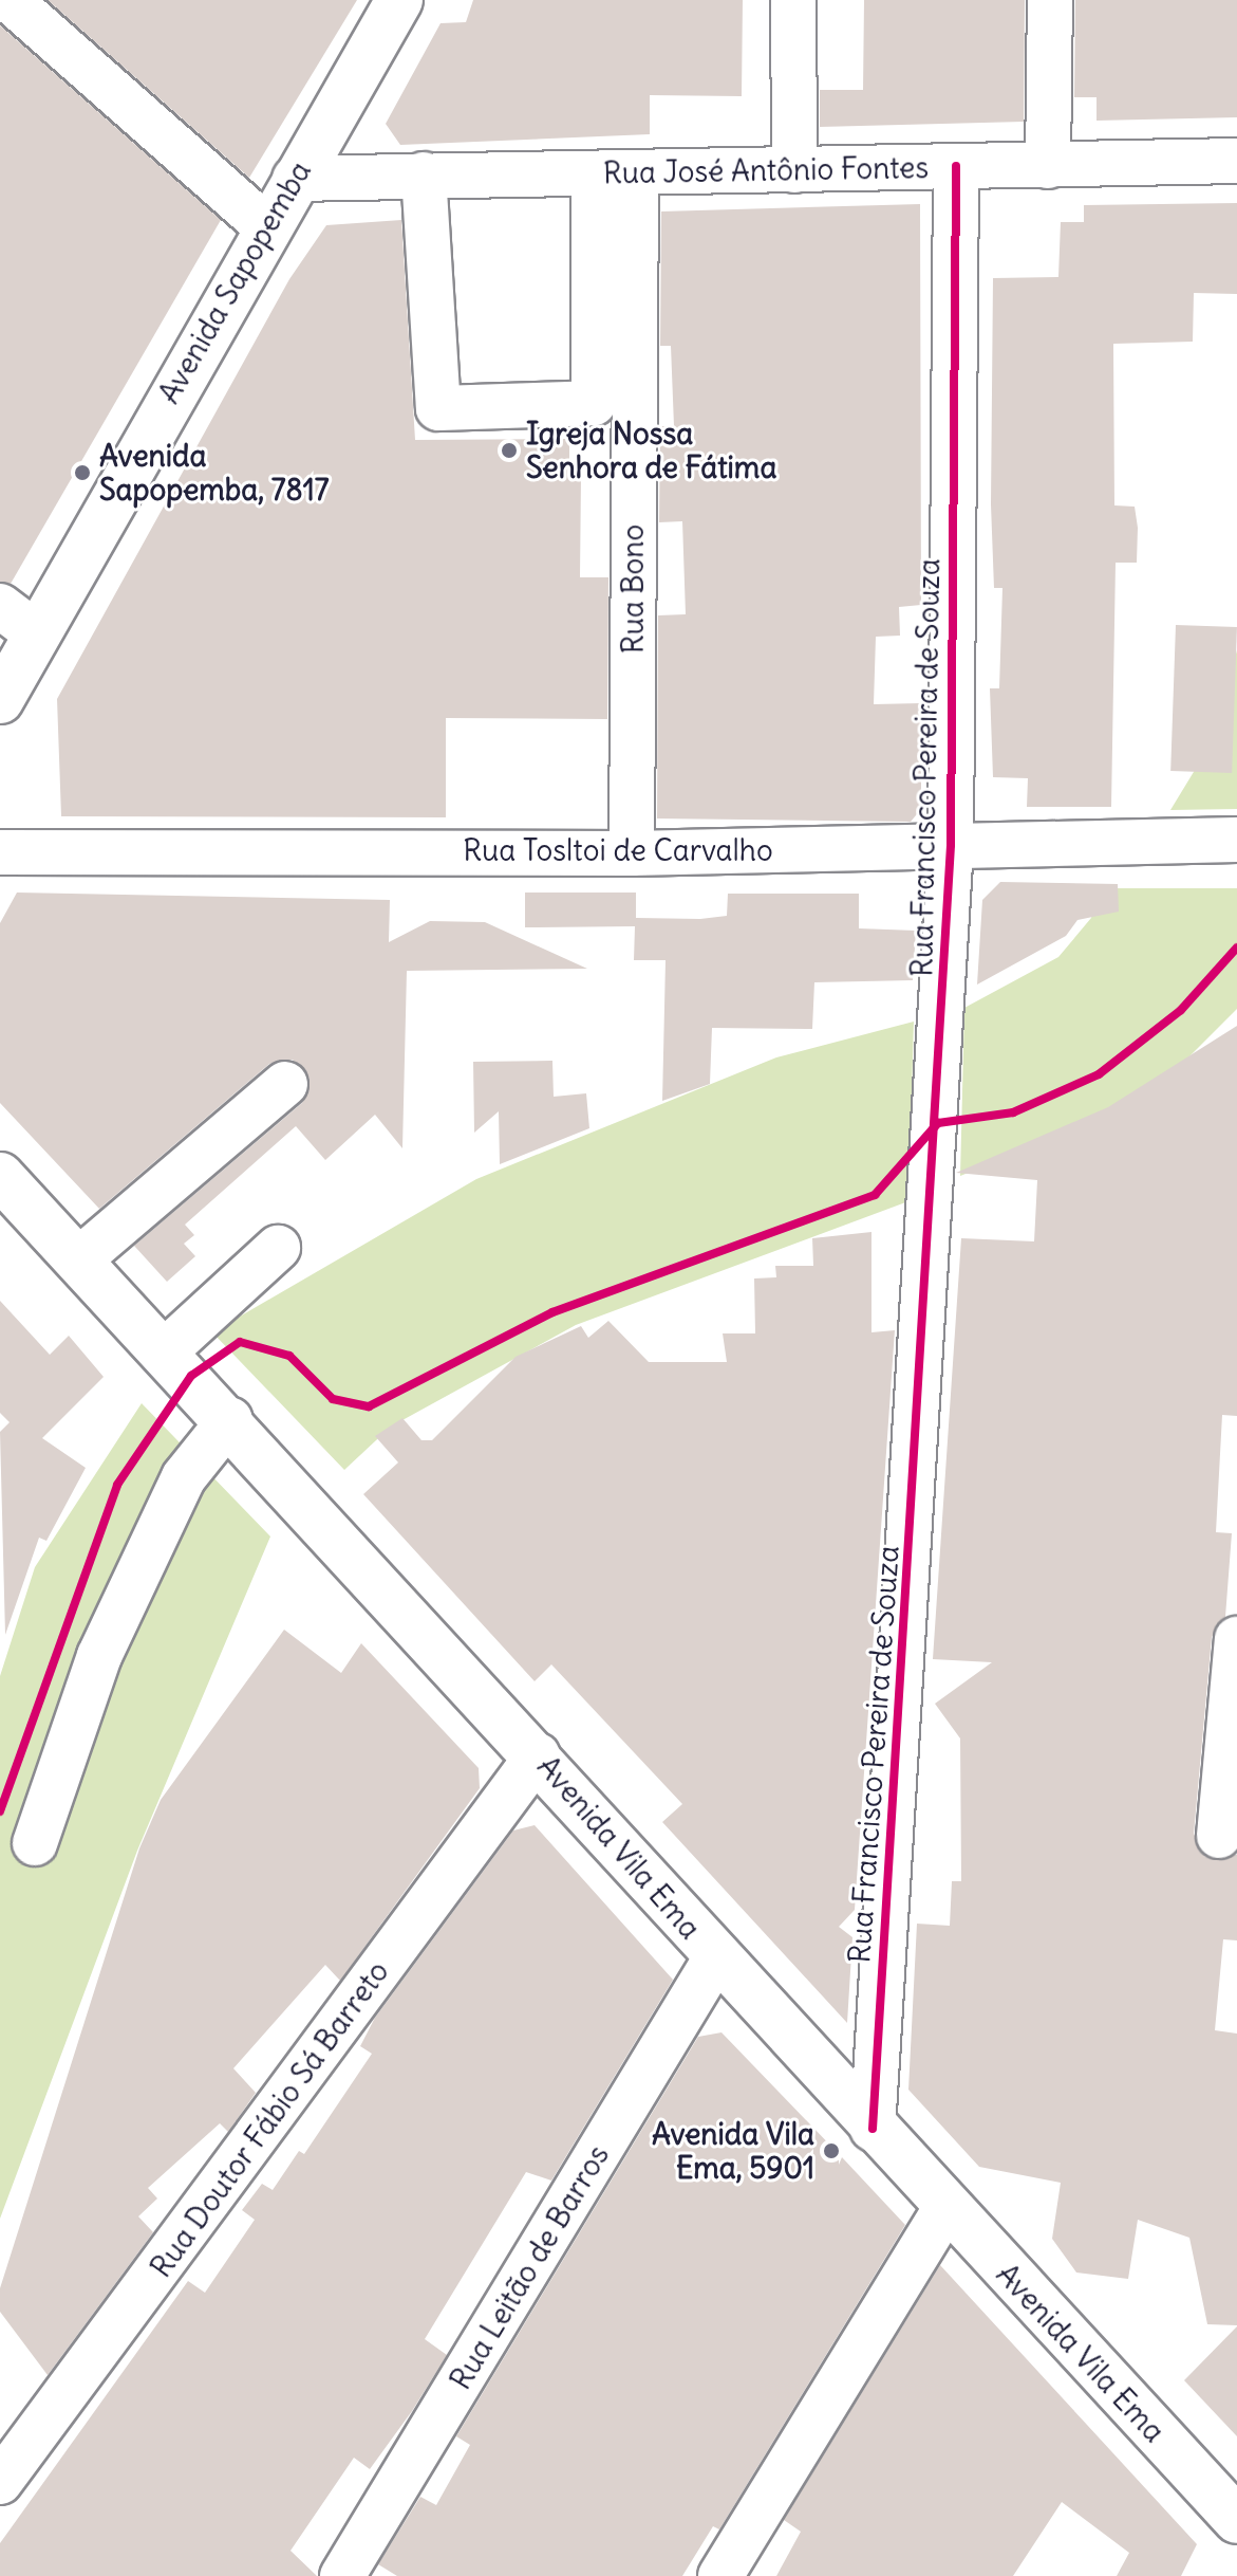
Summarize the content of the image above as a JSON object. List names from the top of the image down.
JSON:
{
  "streets": {
    "main road": ["Avenida Sapopemba", "Avenida Vila Ema"],
    "street": [
      "Rua José Antônio Fontes",
      "Rua Bono",
      "Rua Francisco Pereira de Souza",
      "Rua Tosltoi de Carvalho",
      "Rua Doutor Fábio Sá Barreto",
      "Rua Leitão de Barros"
    ]
  },
  "crossings": [
    ["Rua José Antônio Fontes", "Avenida Sapopemba"],
    ["Rua José Antônio Fontes", "Rua Bono"],
    ["Rua José Antônio Fontes", "Rua Francisco Pereira de Souza"],
    ["Rua Bono", "Rua Tosltoi de Carvalho"],
    ["Rua Francisco Pereira de Souza", "Rua Tosltoi de Carvalho"],
    ["Rua Francisco Pereira de Souza", "Avenida Vila Ema"],
    ["Avenida Vila Ema", "Rua Doutor Fábio Sá Barreto"],
    ["Avenida Vila Ema", "Rua Leitão de Barros"]
  ],
  "places": ["Igreja Nossa Senhora de Fátima", "Avenida Sapopemba, 7817", "Avenida Vila Ema, 5901"]
}
